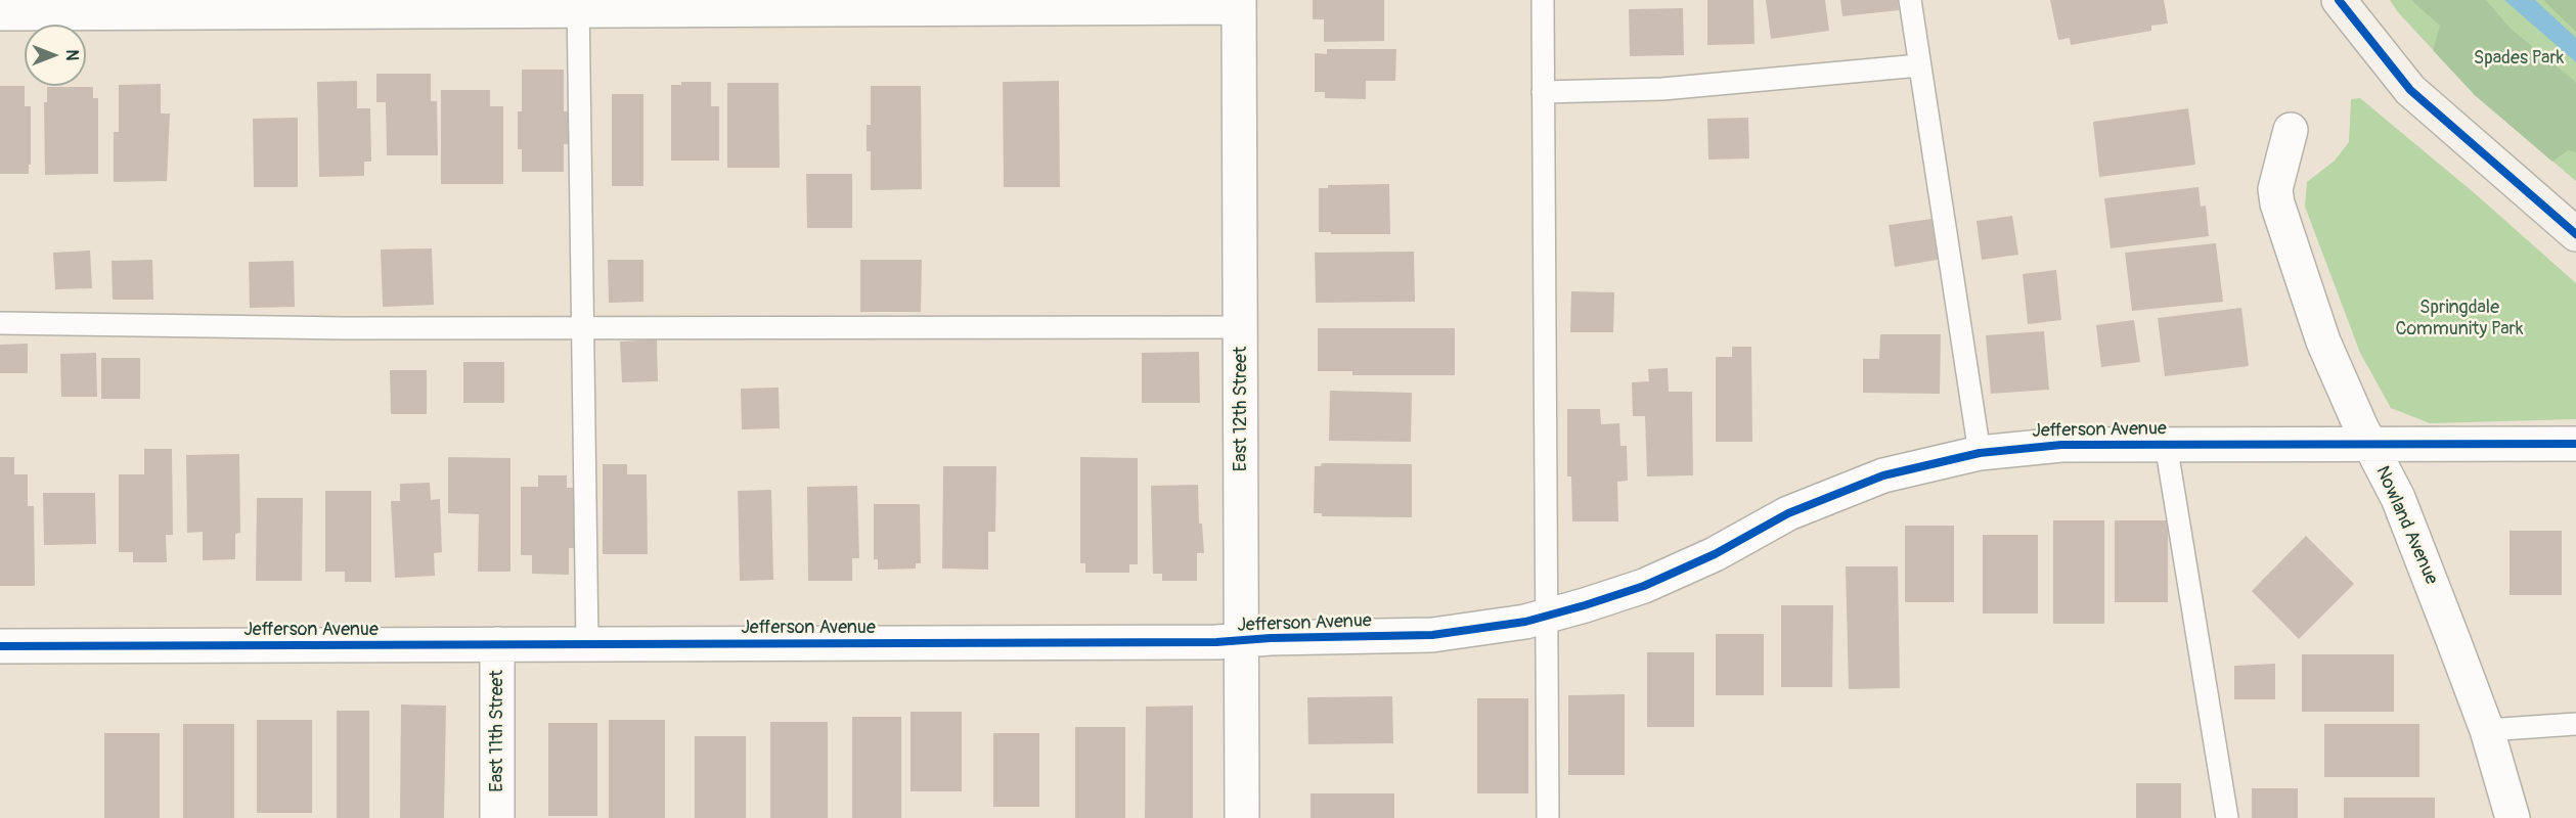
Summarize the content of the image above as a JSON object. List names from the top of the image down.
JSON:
{
  "streets": {
    "street": [
      "East 12th Street",
      "Jefferson Avenue",
      "Nowland Avenue",
      "East 11th Street"
    ]
  },
  "crossings": [
    ["East 12th Street", "Jefferson Avenue"],
    ["Jefferson Avenue", "Nowland Avenue"],
    ["Jefferson Avenue", "East 11th Street"]
  ],
  "parks": ["Spades Park", "Springdale Community Park"],
  "north": "right"
}
